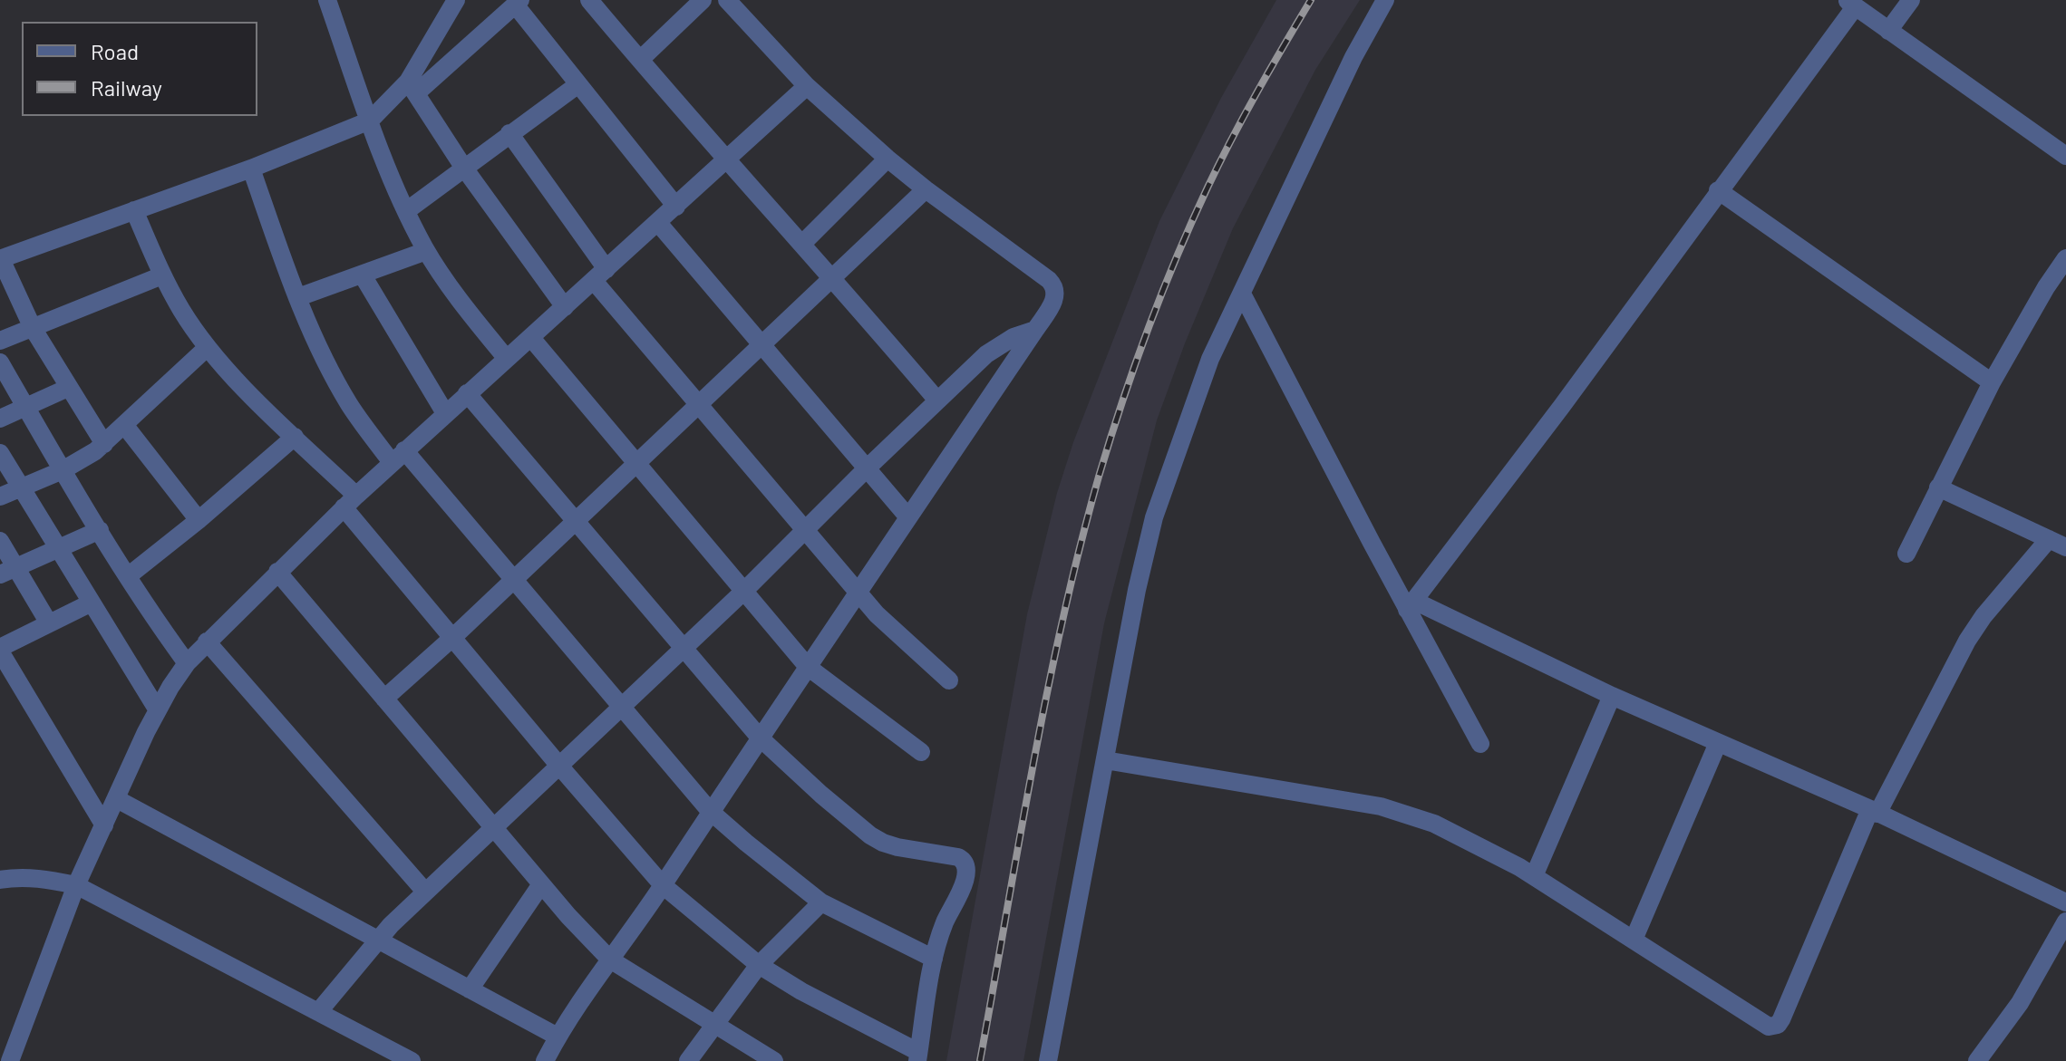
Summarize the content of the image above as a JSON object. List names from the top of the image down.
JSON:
{
  "legend": ["Road", "Railway"]
}
